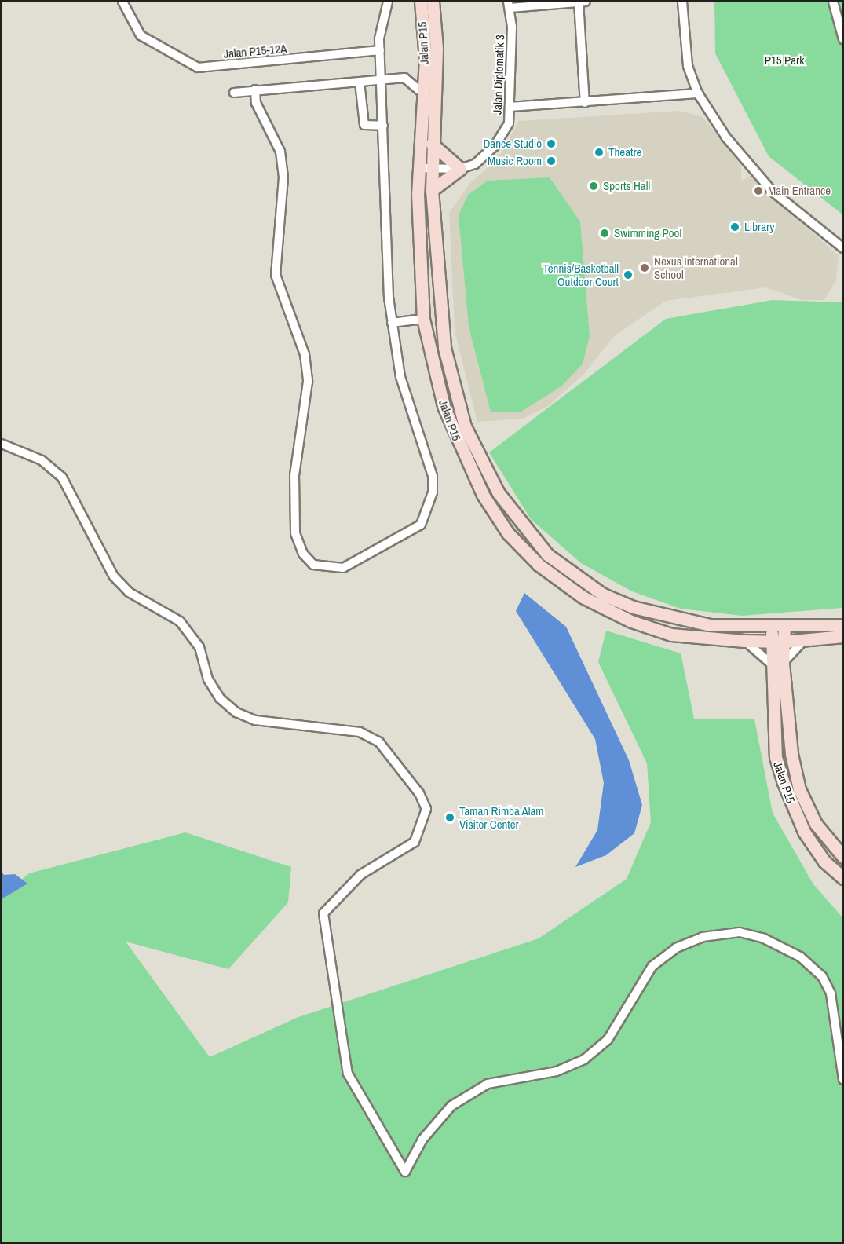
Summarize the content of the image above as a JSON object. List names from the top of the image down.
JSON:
{
  "streets": {
    "street": ["Jalan P15", "Jalan P15-12A", "Jalan Diplomatik 3"]
  },
  "crossings": [
    ["Jalan P15", "Jalan Diplomatik 3"]
  ],
  "parks": ["P15 Park"],
  "places": [
    "Dance Studio",
    "Theatre",
    "Music Room",
    "Sports Hall",
    "Main Entrance",
    "Library",
    "Swimming Pool",
    "Nexus International School",
    "Tennis/Basketball Outdoor Court",
    "Taman Rimba Alam Visitor Center"
  ]
}
